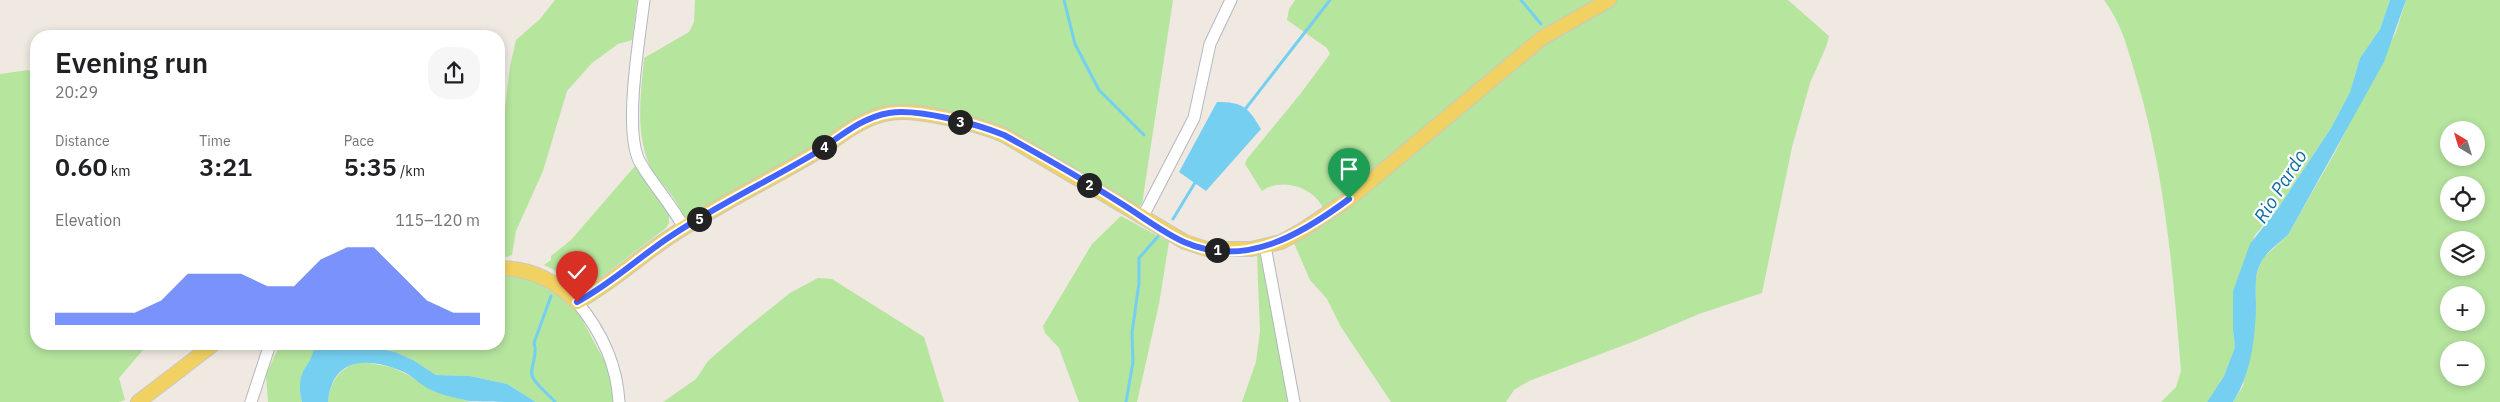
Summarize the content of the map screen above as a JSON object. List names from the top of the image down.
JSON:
{
  "water": ["Rio Pardo"],
  "north": "top left",
  "page": {
    "heading": ["Evening run", "20:29"],
    "pins": [
      "3",
      "4",
      "2",
      "5",
      "1"
    ],
    "stats": [
      ["Distance", "0.60 km"],
      ["Time", "3:21"],
      ["Pace", "5:35 /km"]
    ],
    "map_buttons": ["+", "−"],
    "chart": ["Elevation", "115–120 m"]
  }
}
